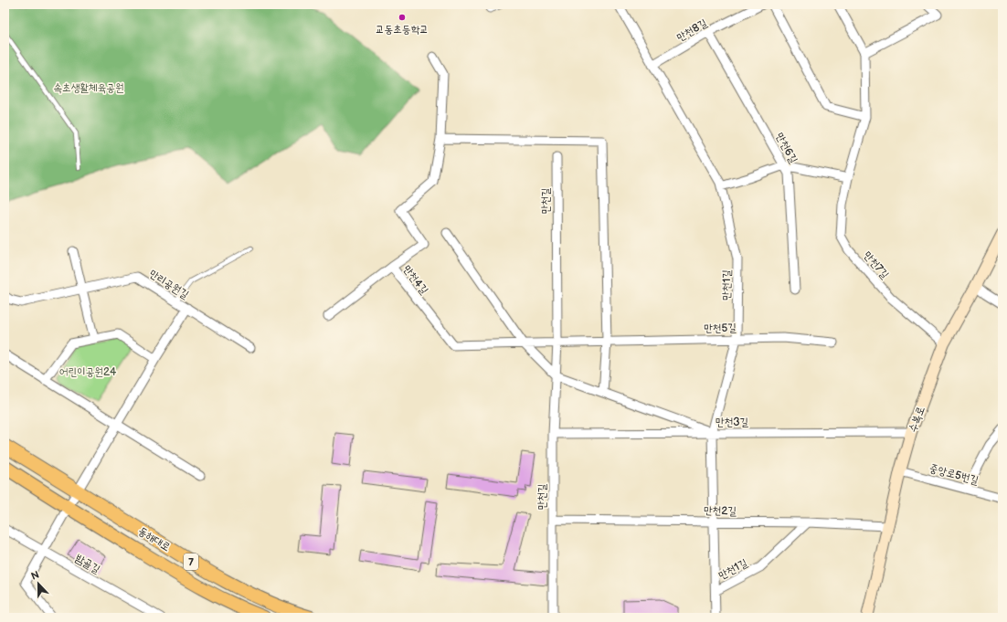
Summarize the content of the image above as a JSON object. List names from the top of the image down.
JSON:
{
  "streets": {
    "main road": ["동해대로", "7"],
    "street": [
      "만천8길",
      "만천6길",
      "만천길",
      "만천7길",
      "만천4길",
      "만리공원길",
      "만천1길",
      "만천5길",
      "수복로",
      "만천3길",
      "중앙로5번길",
      "만천2길",
      "밤골길"
    ]
  },
  "crossings": [
    ["만천8길", "만천6길"],
    ["만천8길", "만천1길"],
    ["만천길", "만천5길"],
    ["만천길", "만천3길"],
    ["만천길", "만천2길"],
    ["만천7길", "수복로"],
    ["만천4길", "만천5길"],
    ["만리공원길", "동해대로"],
    ["만리공원길", "밤골길"],
    ["만천1길", "만천5길"],
    ["만천1길", "만천3길"],
    ["만천1길", "만천2길"],
    ["수복로", "만천3길"],
    ["수복로", "중앙로5번길"],
    ["수복로", "만천2길"]
  ],
  "parks": ["속초생활체육공원", "어린이공원24"],
  "places": ["교동초등학교"],
  "north": "top"
}
